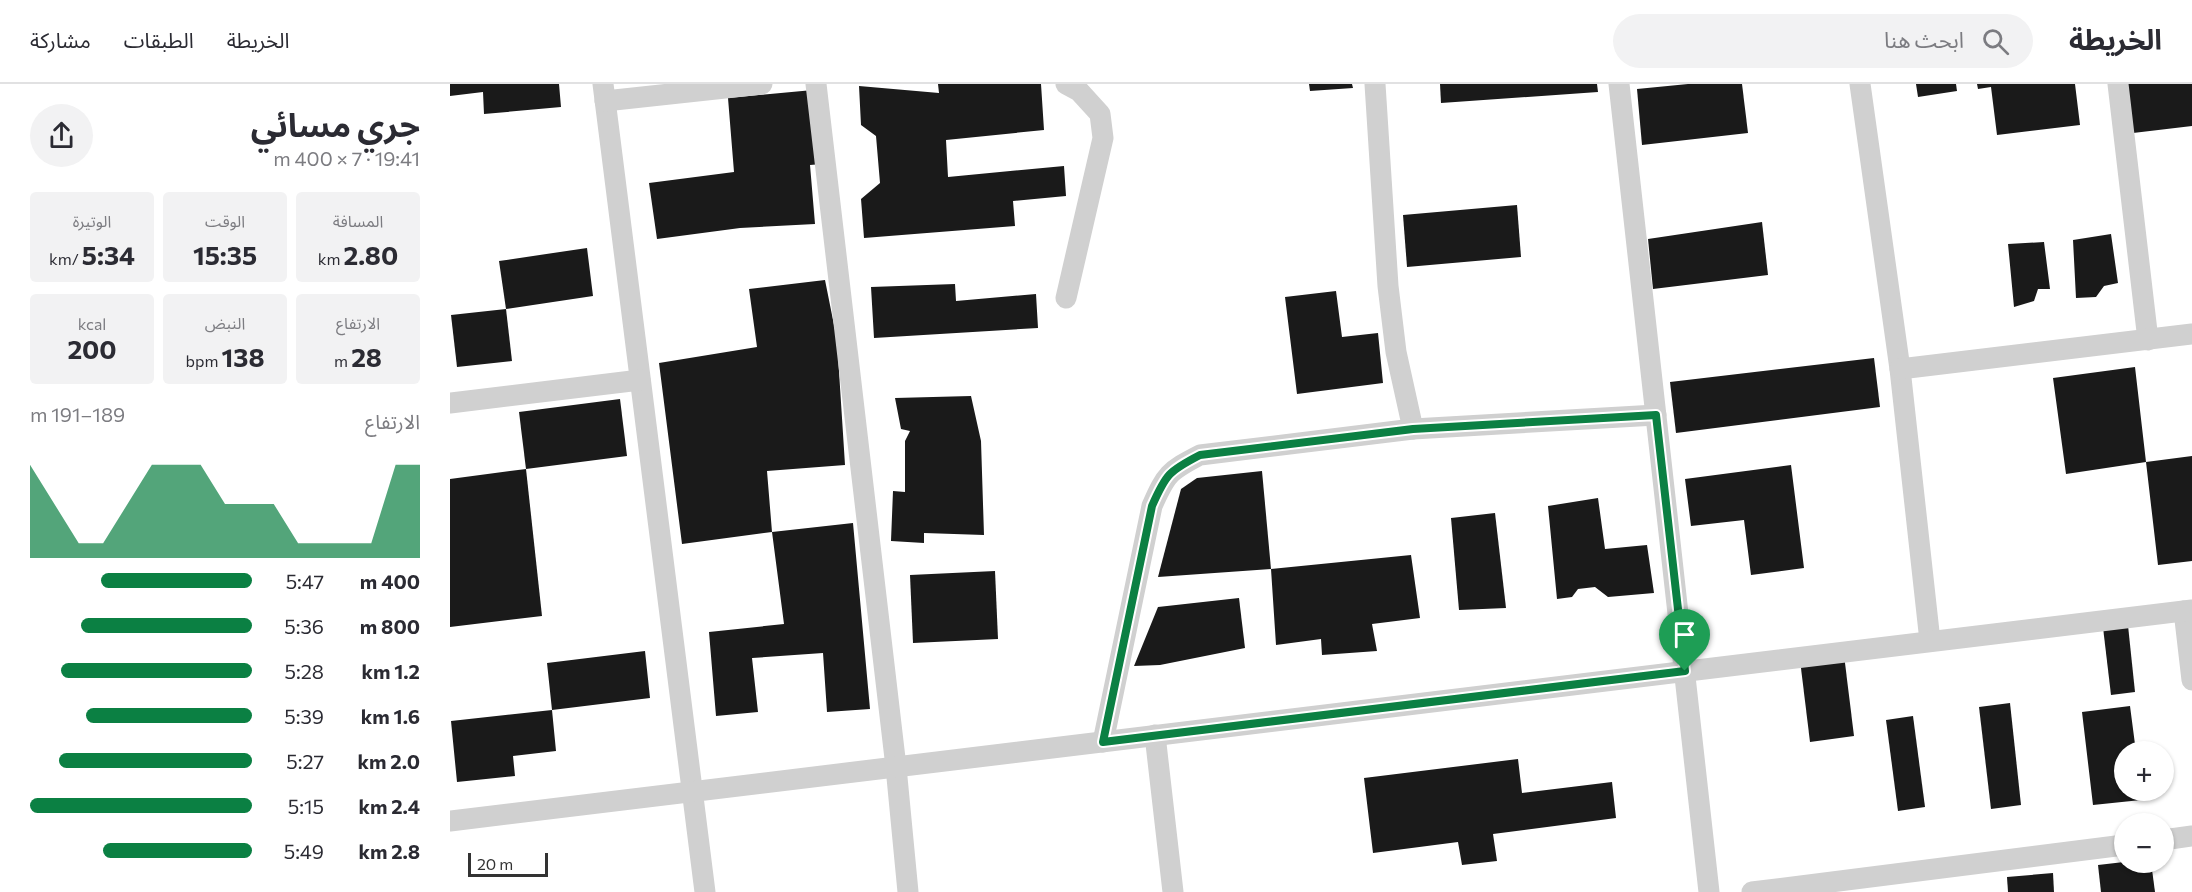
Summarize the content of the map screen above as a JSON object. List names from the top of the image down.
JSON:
{
  "scale_bar": "20 m",
  "page": {
    "header": "الخريطة",
    "search": "ابحث هنا",
    "nav": ["الخريطة", "الطبقات", "مشاركة"],
    "heading": ["جري مسائي", "19:41 · 7 × 400 m"],
    "stats": [
      ["المسافة", "2.80 km"],
      ["الوقت", "15:35"],
      ["الوتيرة", "5:34 /km"],
      ["الارتفاع", "28 m"],
      ["النبض", "138 bpm"],
      ["kcal", "200"]
    ],
    "chart": ["الارتفاع", "189–191 m"],
    "list": [
      {
        "name": "400 m",
        "note": "5:47"
      },
      {
        "name": "800 m",
        "note": "5:36"
      },
      {
        "name": "1.2 km",
        "note": "5:28"
      },
      {
        "name": "1.6 km",
        "note": "5:39"
      },
      {
        "name": "2.0 km",
        "note": "5:27"
      },
      {
        "name": "2.4 km",
        "note": "5:15"
      },
      {
        "name": "2.8 km",
        "note": "5:49"
      }
    ],
    "map_buttons": ["+", "−"],
    "scale": "20 m"
  }
}
